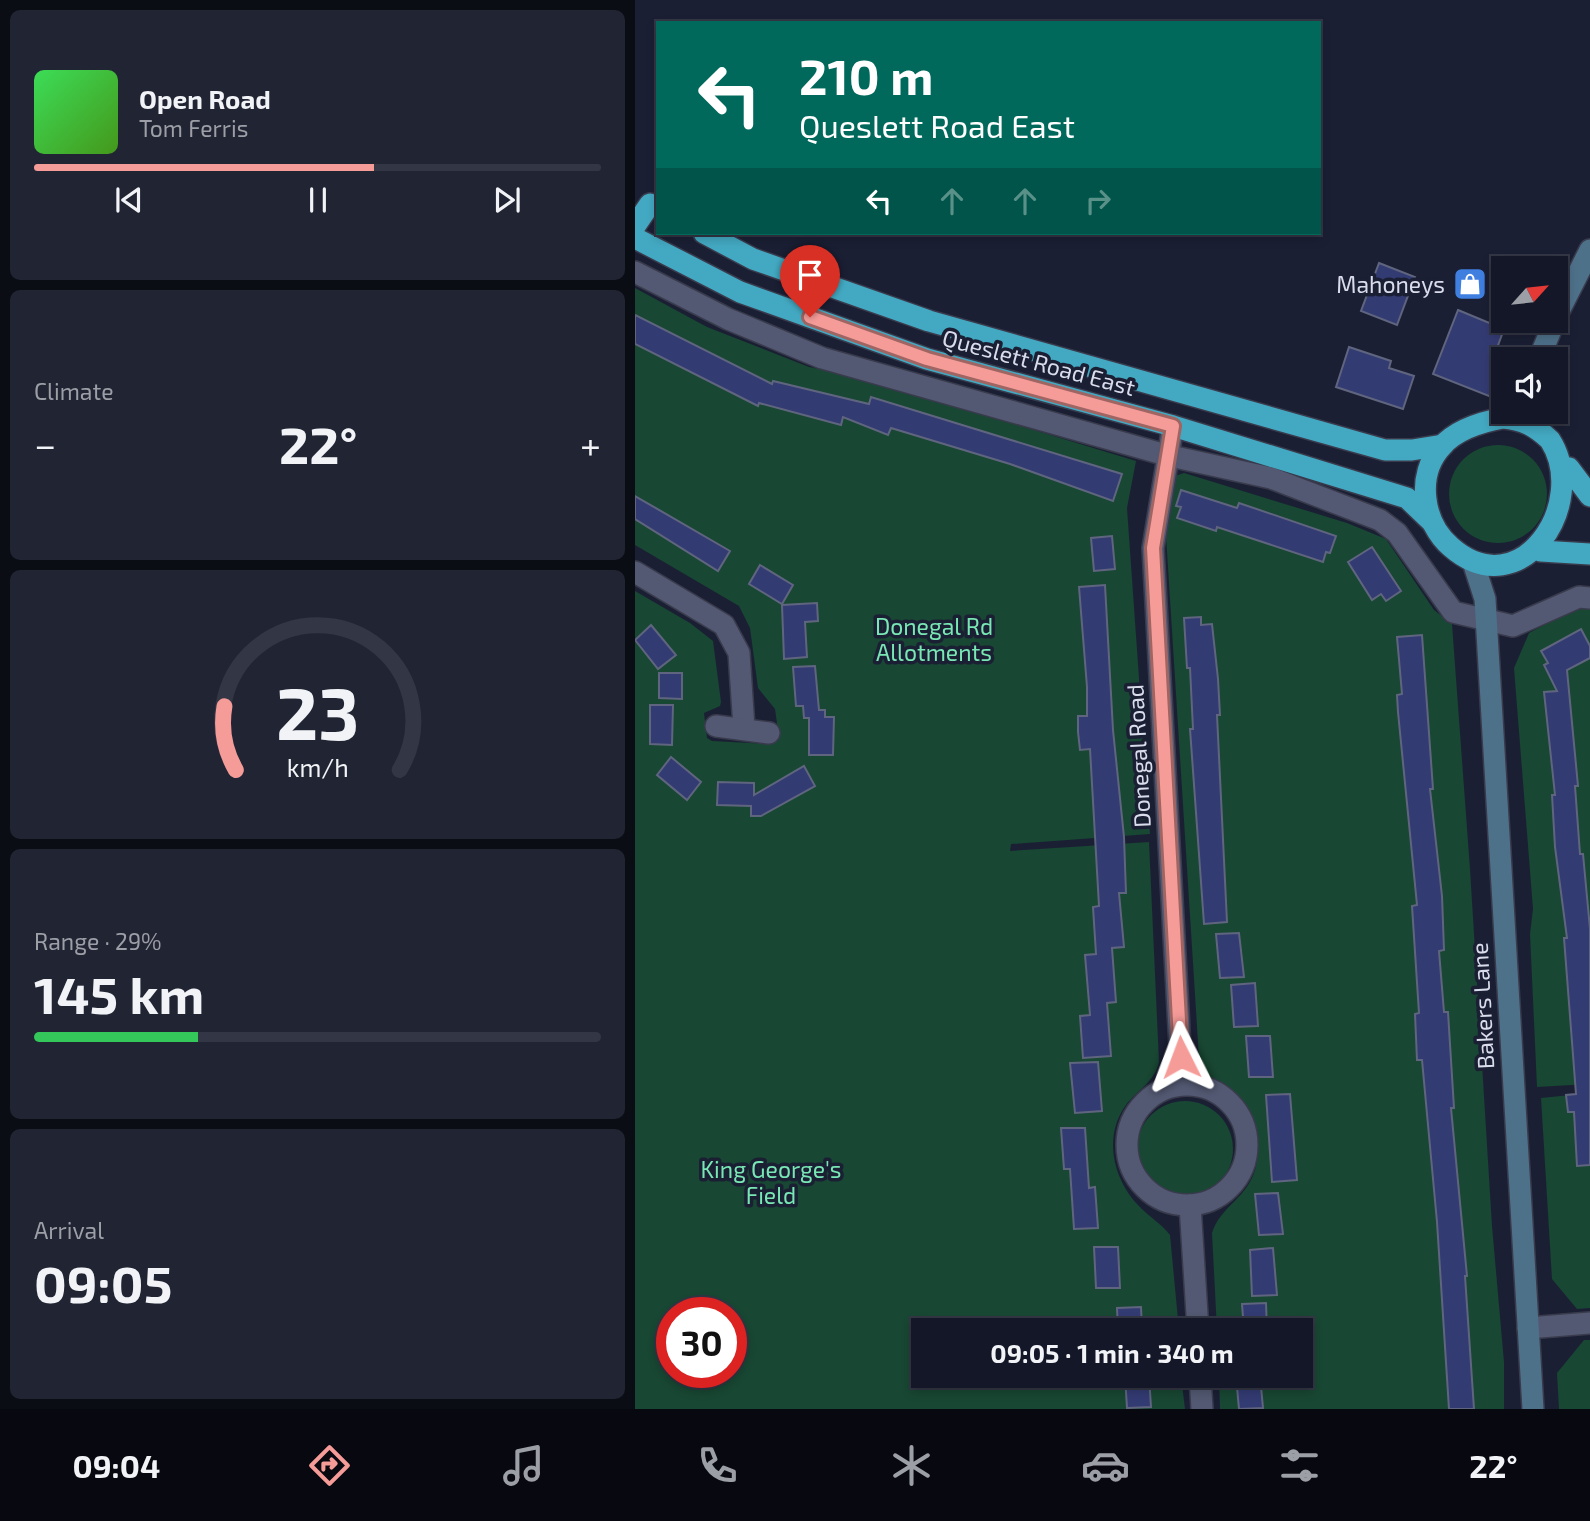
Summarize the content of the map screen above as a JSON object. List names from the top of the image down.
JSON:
{
  "streets": {
    "highway": ["Queslett Road East"],
    "street": ["Donegal Road", "Bakers Lane"]
  },
  "crossings": [
    ["Queslett Road East", "Donegal Road"]
  ],
  "parks": ["Donegal Rd Allotments", "King George's Field"],
  "places": {
    "shop": ["Mahoneys"]
  },
  "north": "top right",
  "page": {
    "turn": ["210 m", "Queslett Road East"],
    "song": ["Open Road", "Tom Ferris"],
    "tile": [
      "Climate",
      ["Range · 29%", "145 km"],
      ["Arrival", "09:05"]
    ],
    "heat": ["−", "22°", "+"],
    "limit": "30",
    "trip": "09:05 · 1 min · 340 m",
    "tabs": ["09:04", "22°"],
    "gauge": ["23", "km/h"]
  }
}
